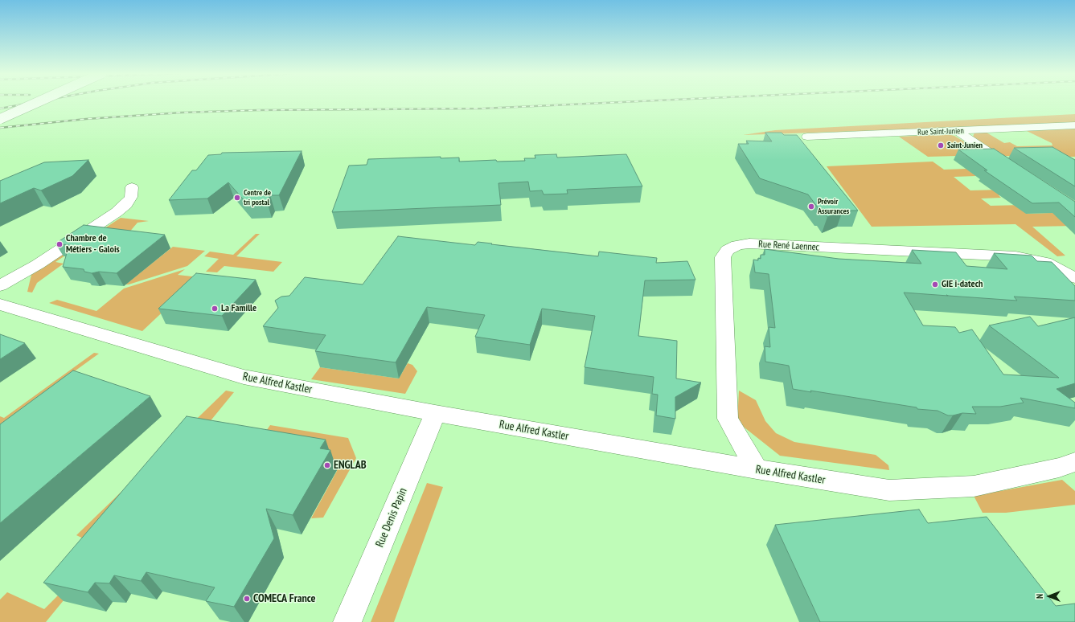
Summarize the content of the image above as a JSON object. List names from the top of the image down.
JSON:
{
  "streets": {
    "street": [
      "Rue Saint-Junien",
      "Rue René Laennec",
      "Rue Alfred Kastler",
      "Rue Denis Papin"
    ]
  },
  "crossings": [
    ["Rue René Laennec", "Rue Alfred Kastler"],
    ["Rue Alfred Kastler", "Rue Denis Papin"]
  ],
  "places": [
    "Saint-Junien",
    "Centre de tri postal",
    "Prévoir Assurances",
    "Chambre de Métiers - Galois",
    "GIE i-datech",
    "La Famille",
    "ENGLAB",
    "COMECA France"
  ],
  "north": "left"
}
